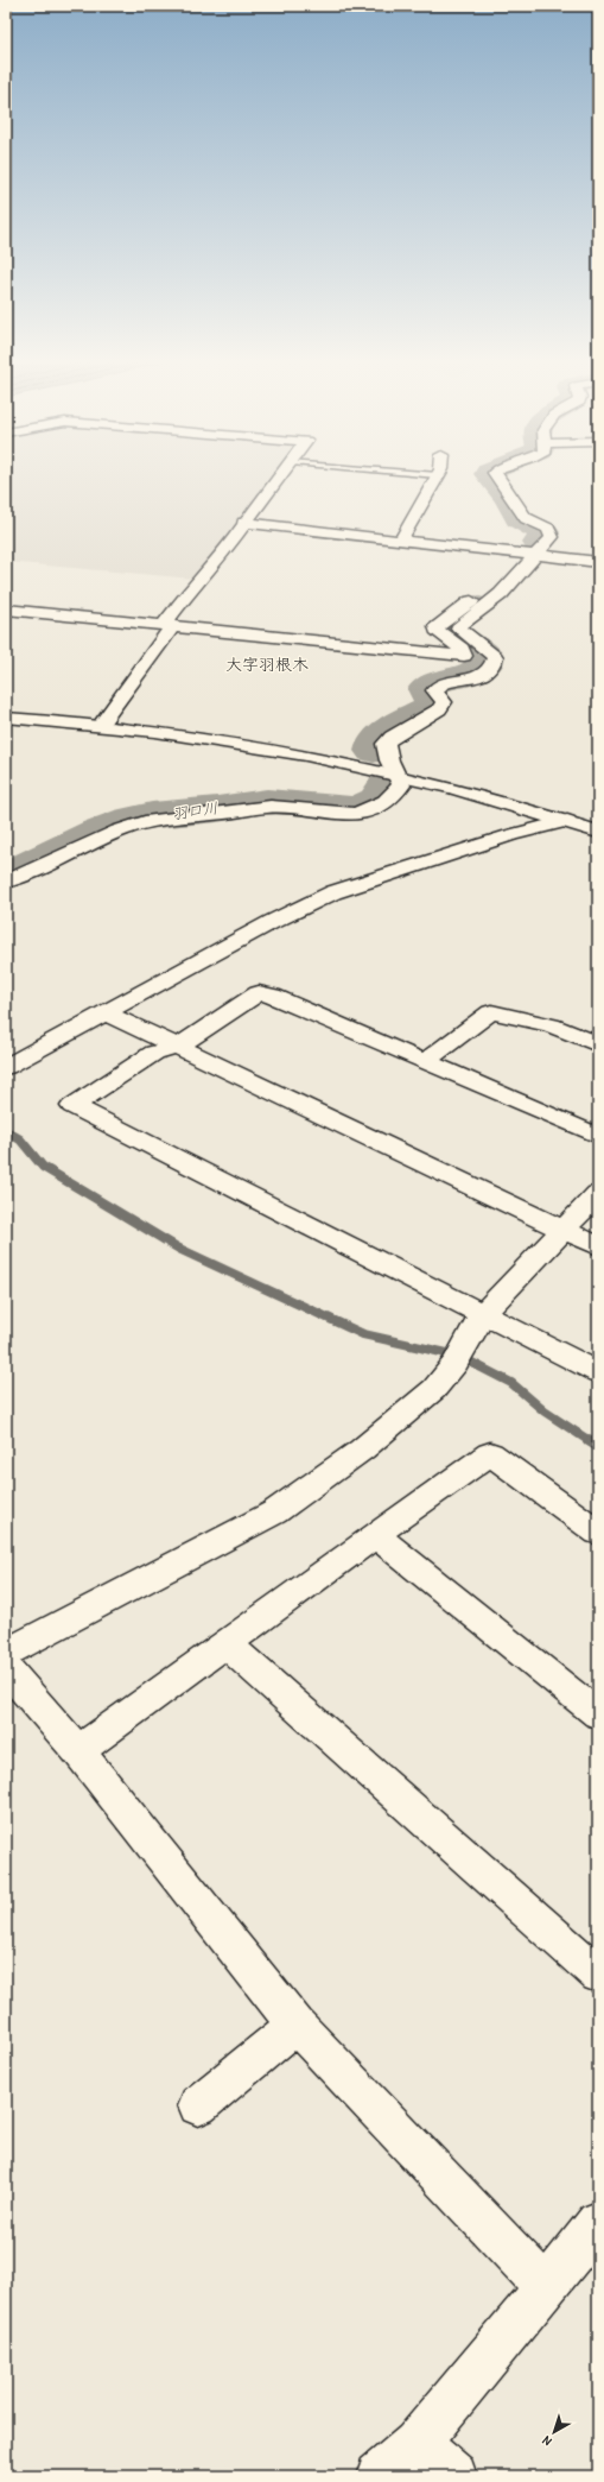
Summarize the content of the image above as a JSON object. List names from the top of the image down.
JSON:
{
  "districts": ["大字羽根木"],
  "water": ["羽口川"],
  "north": "bottom left"
}
